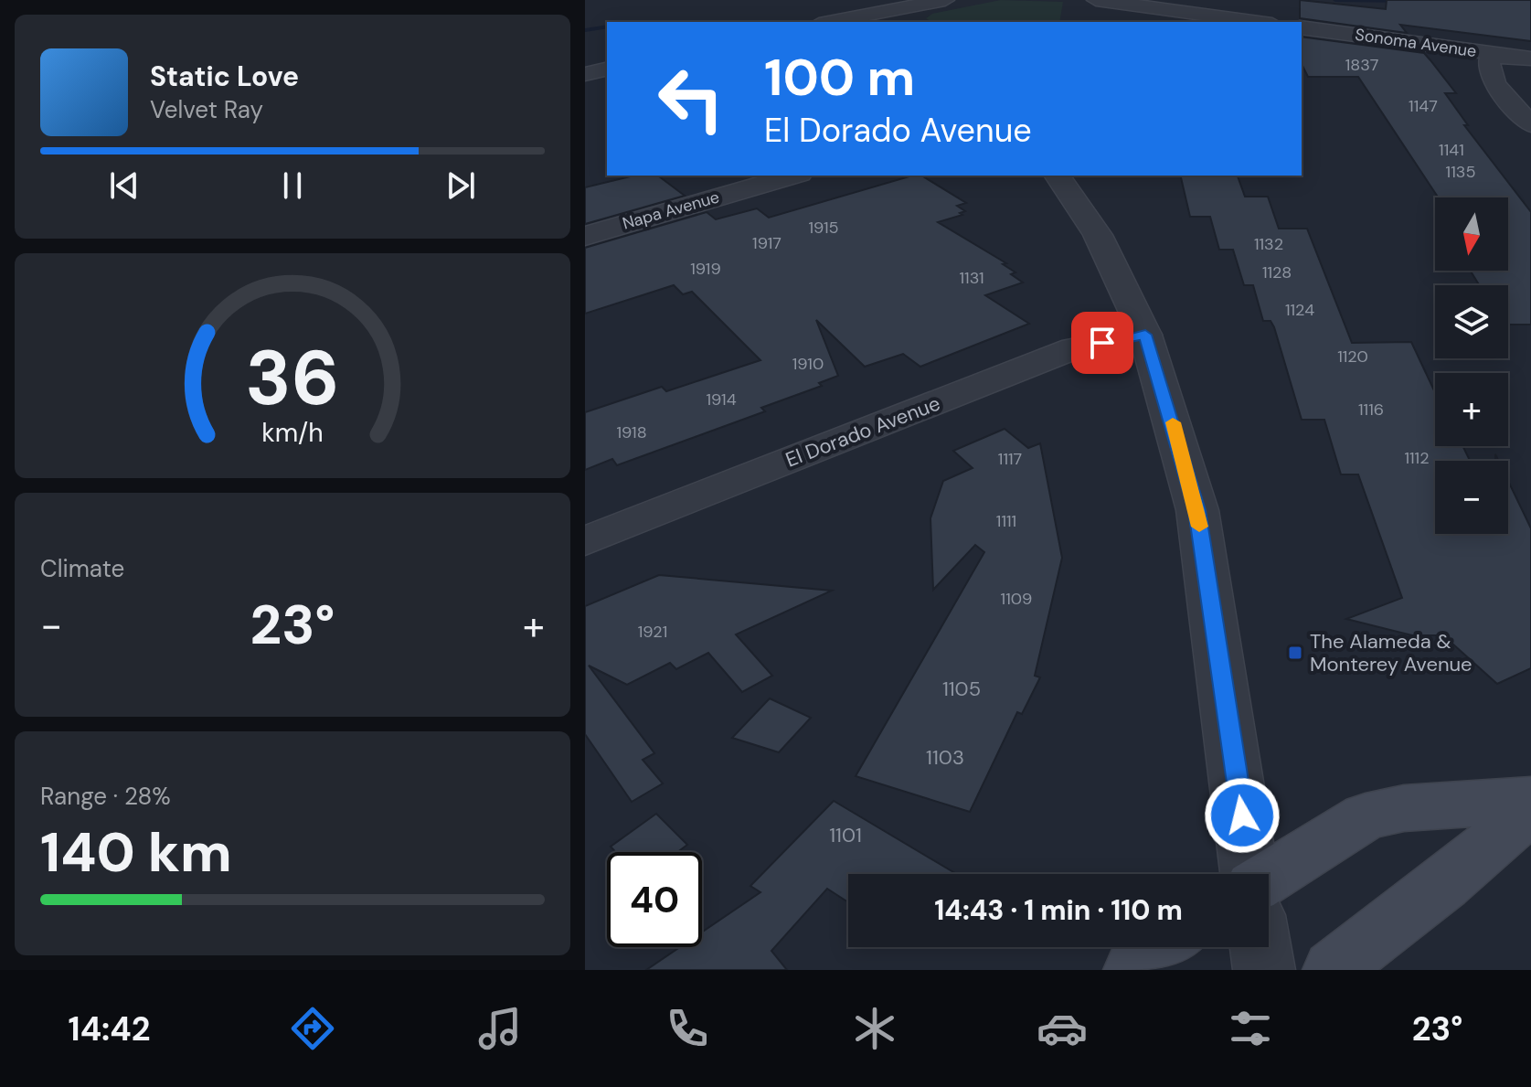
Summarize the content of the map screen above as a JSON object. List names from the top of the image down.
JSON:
{
  "streets": {
    "street": ["Sonoma Avenue", "Napa Avenue", "El Dorado Avenue"]
  },
  "places": {
    "transit": ["The Alameda & Monterey Avenue"]
  },
  "house_numbers": [
    "1837",
    "1147",
    "1141",
    "1135",
    "1915",
    "1917",
    "1132",
    "1919",
    "1128",
    "1131",
    "1124",
    "1120",
    "1910",
    "1914",
    "1116",
    "1918",
    "1112",
    "1117",
    "1111",
    "1109",
    "1921",
    "1105",
    "1103",
    "1101"
  ],
  "north": "bottom",
  "page": {
    "turn": ["100 m", "El Dorado Avenue"],
    "song": ["Static Love", "Velvet Ray"],
    "map_buttons": ["+", "−"],
    "tile": [
      "Climate",
      ["Range · 28%", "140 km"]
    ],
    "heat": ["−", "23°", "+"],
    "limit": "40",
    "trip": "14:43 · 1 min · 110 m",
    "tabs": ["14:42", "23°"],
    "gauge": ["36", "km/h"]
  }
}
